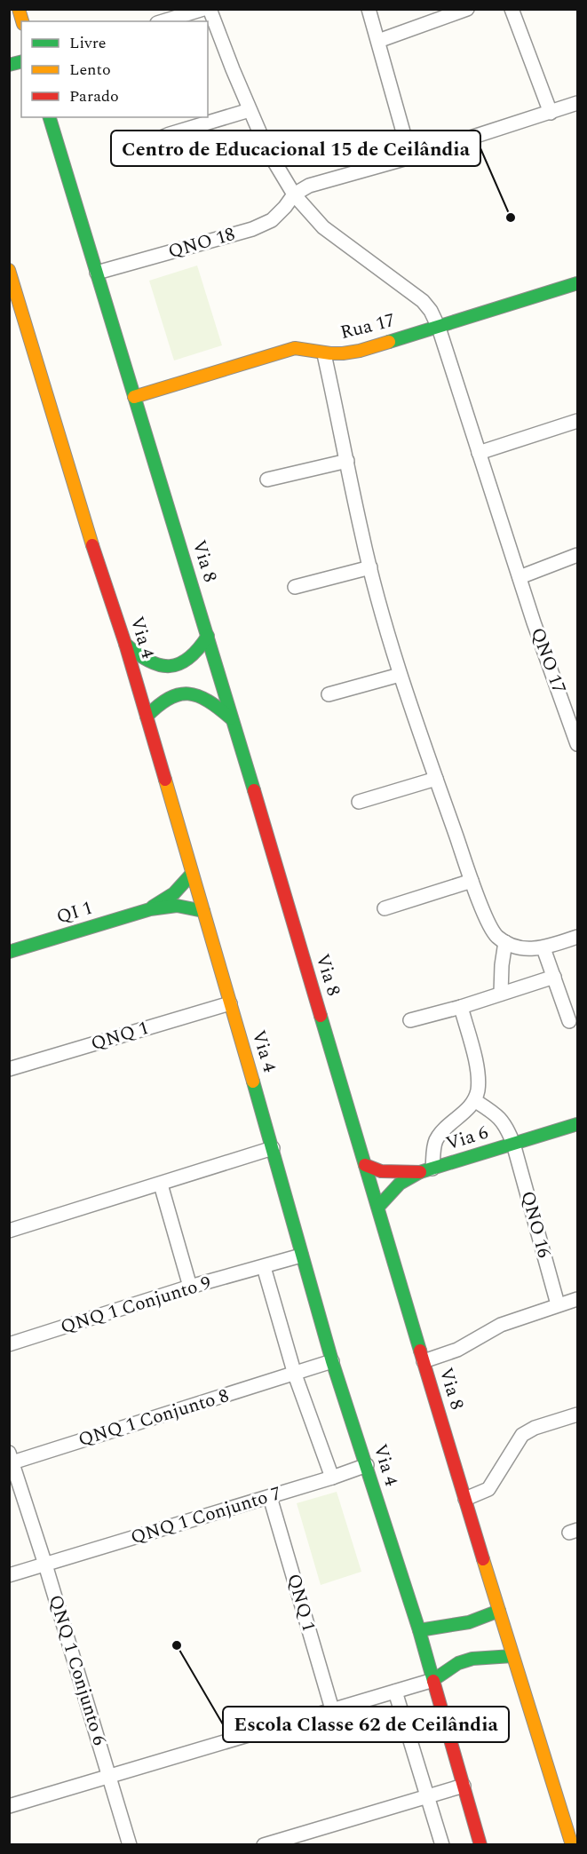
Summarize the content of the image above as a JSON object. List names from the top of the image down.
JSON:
{
  "streets": {
    "main road": [
      "Rua 17",
      "Via 8",
      "Via 4",
      "QI 1",
      "Via 6"
    ],
    "street": [
      "QNO 18",
      "QNO 17",
      "QNQ 1",
      "QNO 16",
      "QNQ 1 Conjunto 9",
      "QNQ 1 Conjunto 8",
      "QNQ 1 Conjunto 7",
      "QNQ 1 Conjunto 6"
    ]
  },
  "crossings": [
    ["QNO 18", "Via 8"],
    ["Rua 17", "Via 8"],
    ["Rua 17", "QNO 17"],
    ["Via 8", "Via 6"],
    ["Via 4", "QI 1"],
    ["Via 4", "QNQ 1"],
    ["Via 4", "QNQ 1 Conjunto 7"],
    ["QNQ 1", "QNQ 1 Conjunto 7"],
    ["Via 6", "QNO 16"],
    ["QNQ 1 Conjunto 7", "QNQ 1 Conjunto 6"]
  ],
  "places": ["Centro de Educacional 15 de Ceilândia", "Escola Classe 62 de Ceilândia"],
  "legend": ["Livre", "Lento", "Parado"]
}
